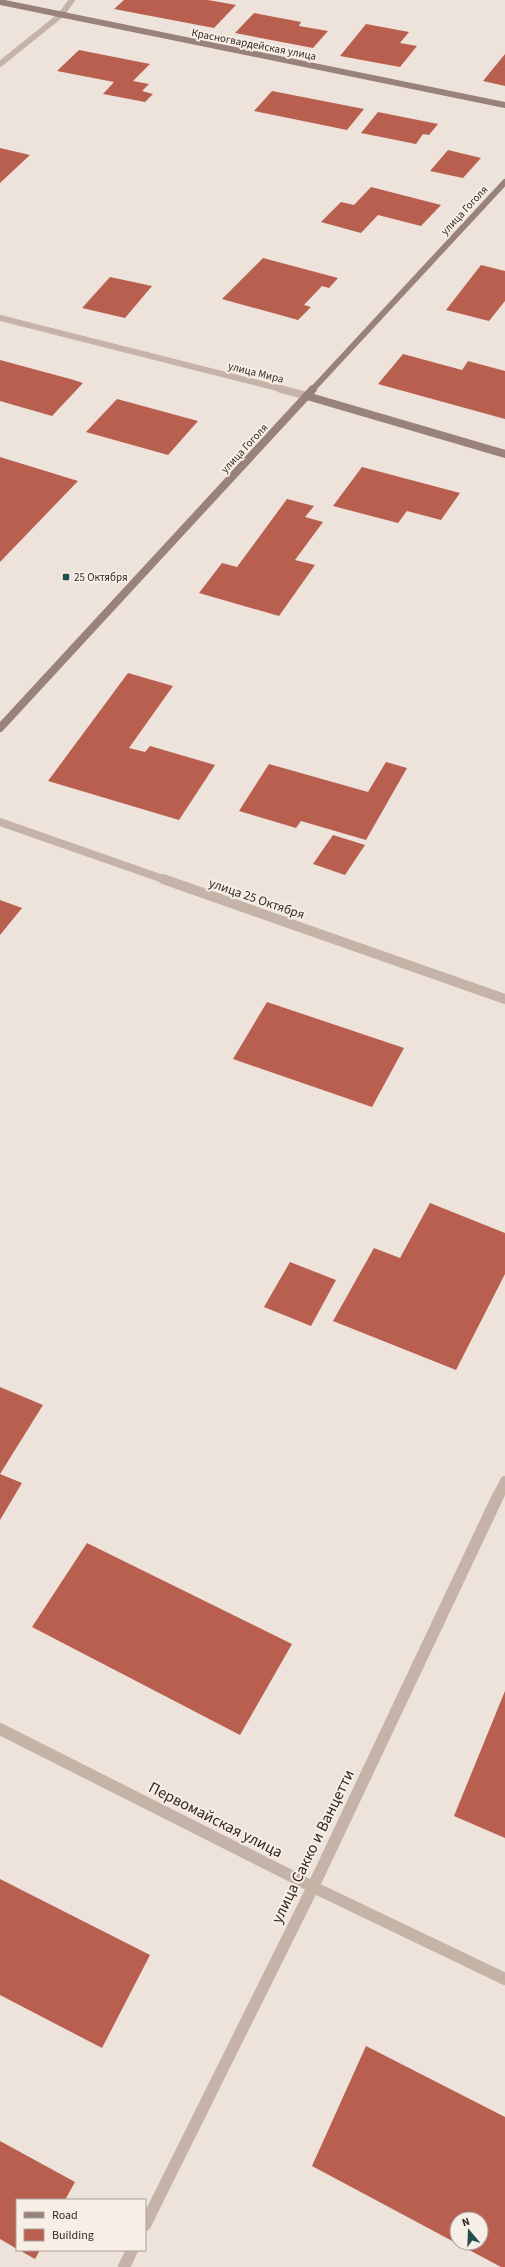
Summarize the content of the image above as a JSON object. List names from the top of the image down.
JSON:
{
  "streets": {
    "main road": ["Красногвардейская улица", "улица Гоголя", "улица Мира"],
    "street": ["улица 25 Октября", "Первомайская улица", "улица Сакко и Ванцетти"]
  },
  "crossings": [
    ["улица Гоголя", "улица Мира"],
    ["Первомайская улица", "улица Сакко и Ванцетти"]
  ],
  "places": {
    "transit": ["25 Октября"]
  },
  "legend": ["Road", "Building"],
  "north": "top"
}
